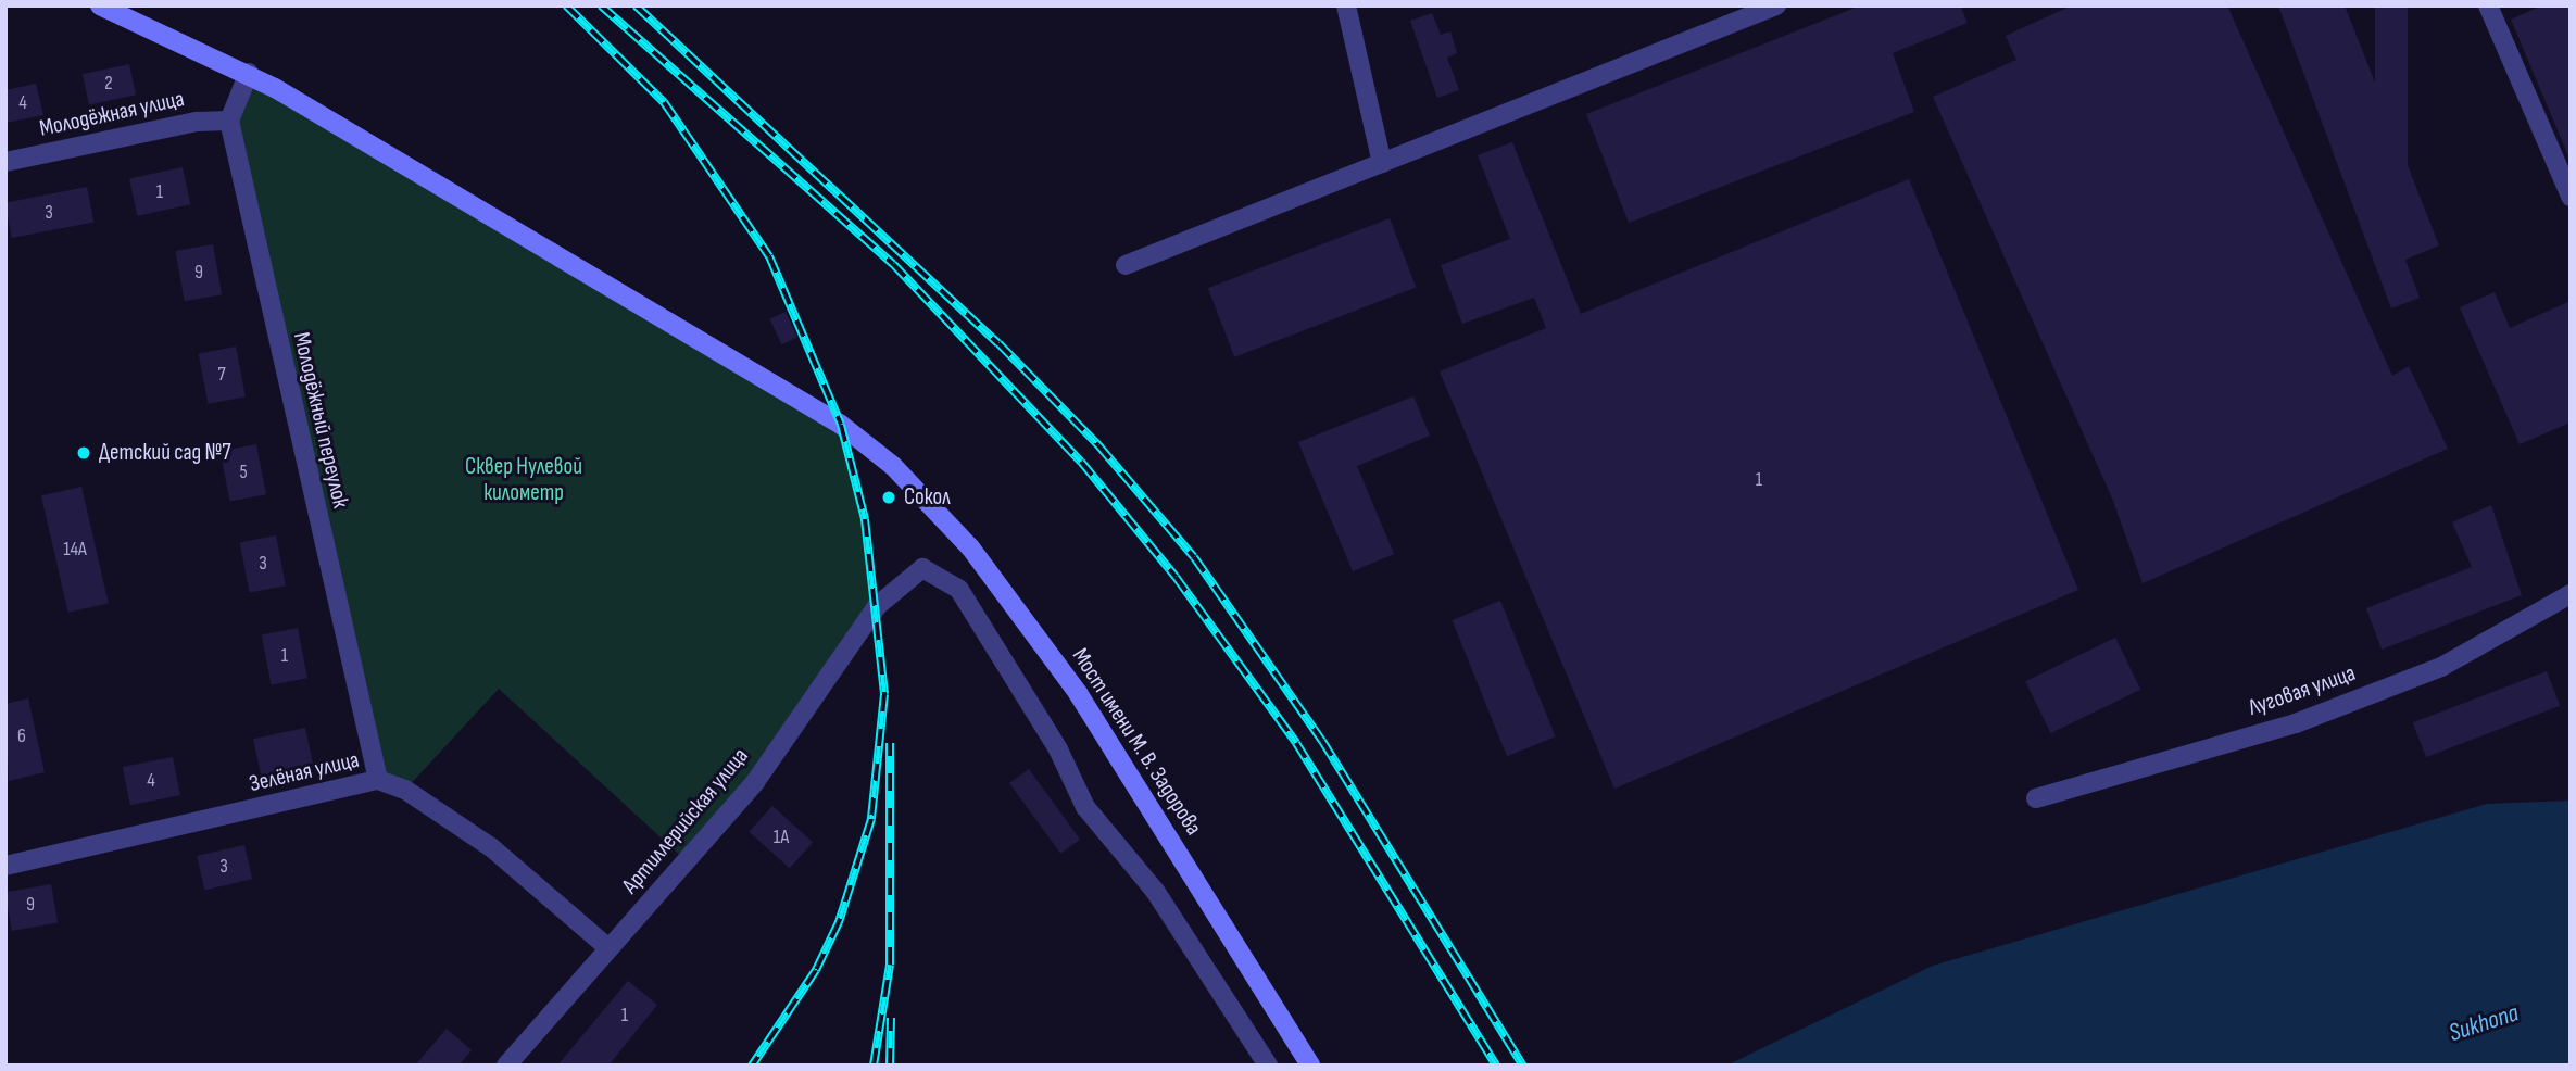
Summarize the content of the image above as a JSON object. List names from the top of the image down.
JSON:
{
  "streets": {
    "main road": ["Мост имени М. В. Задорова"],
    "street": [
      "Молодёжная улица",
      "Молодёжный переулок",
      "Луговая улица",
      "Зелёная улица",
      "Артиллерийская улица"
    ]
  },
  "crossings": [
    ["Молодёжная улица", "Молодёжный переулок"],
    ["Молодёжный переулок", "Зелёная улица"],
    ["Зелёная улица", "Артиллерийская улица"]
  ],
  "water": ["Sukhona"],
  "parks": ["Сквер Нулевой километр"],
  "places": ["Детский сад №7", "Сокол"],
  "house_numbers": [
    "2",
    "4",
    "1",
    "3",
    "9",
    "7",
    "5",
    "1",
    "14А",
    "3",
    "1",
    "6",
    "4",
    "1А",
    "3",
    "9",
    "1"
  ]
}
